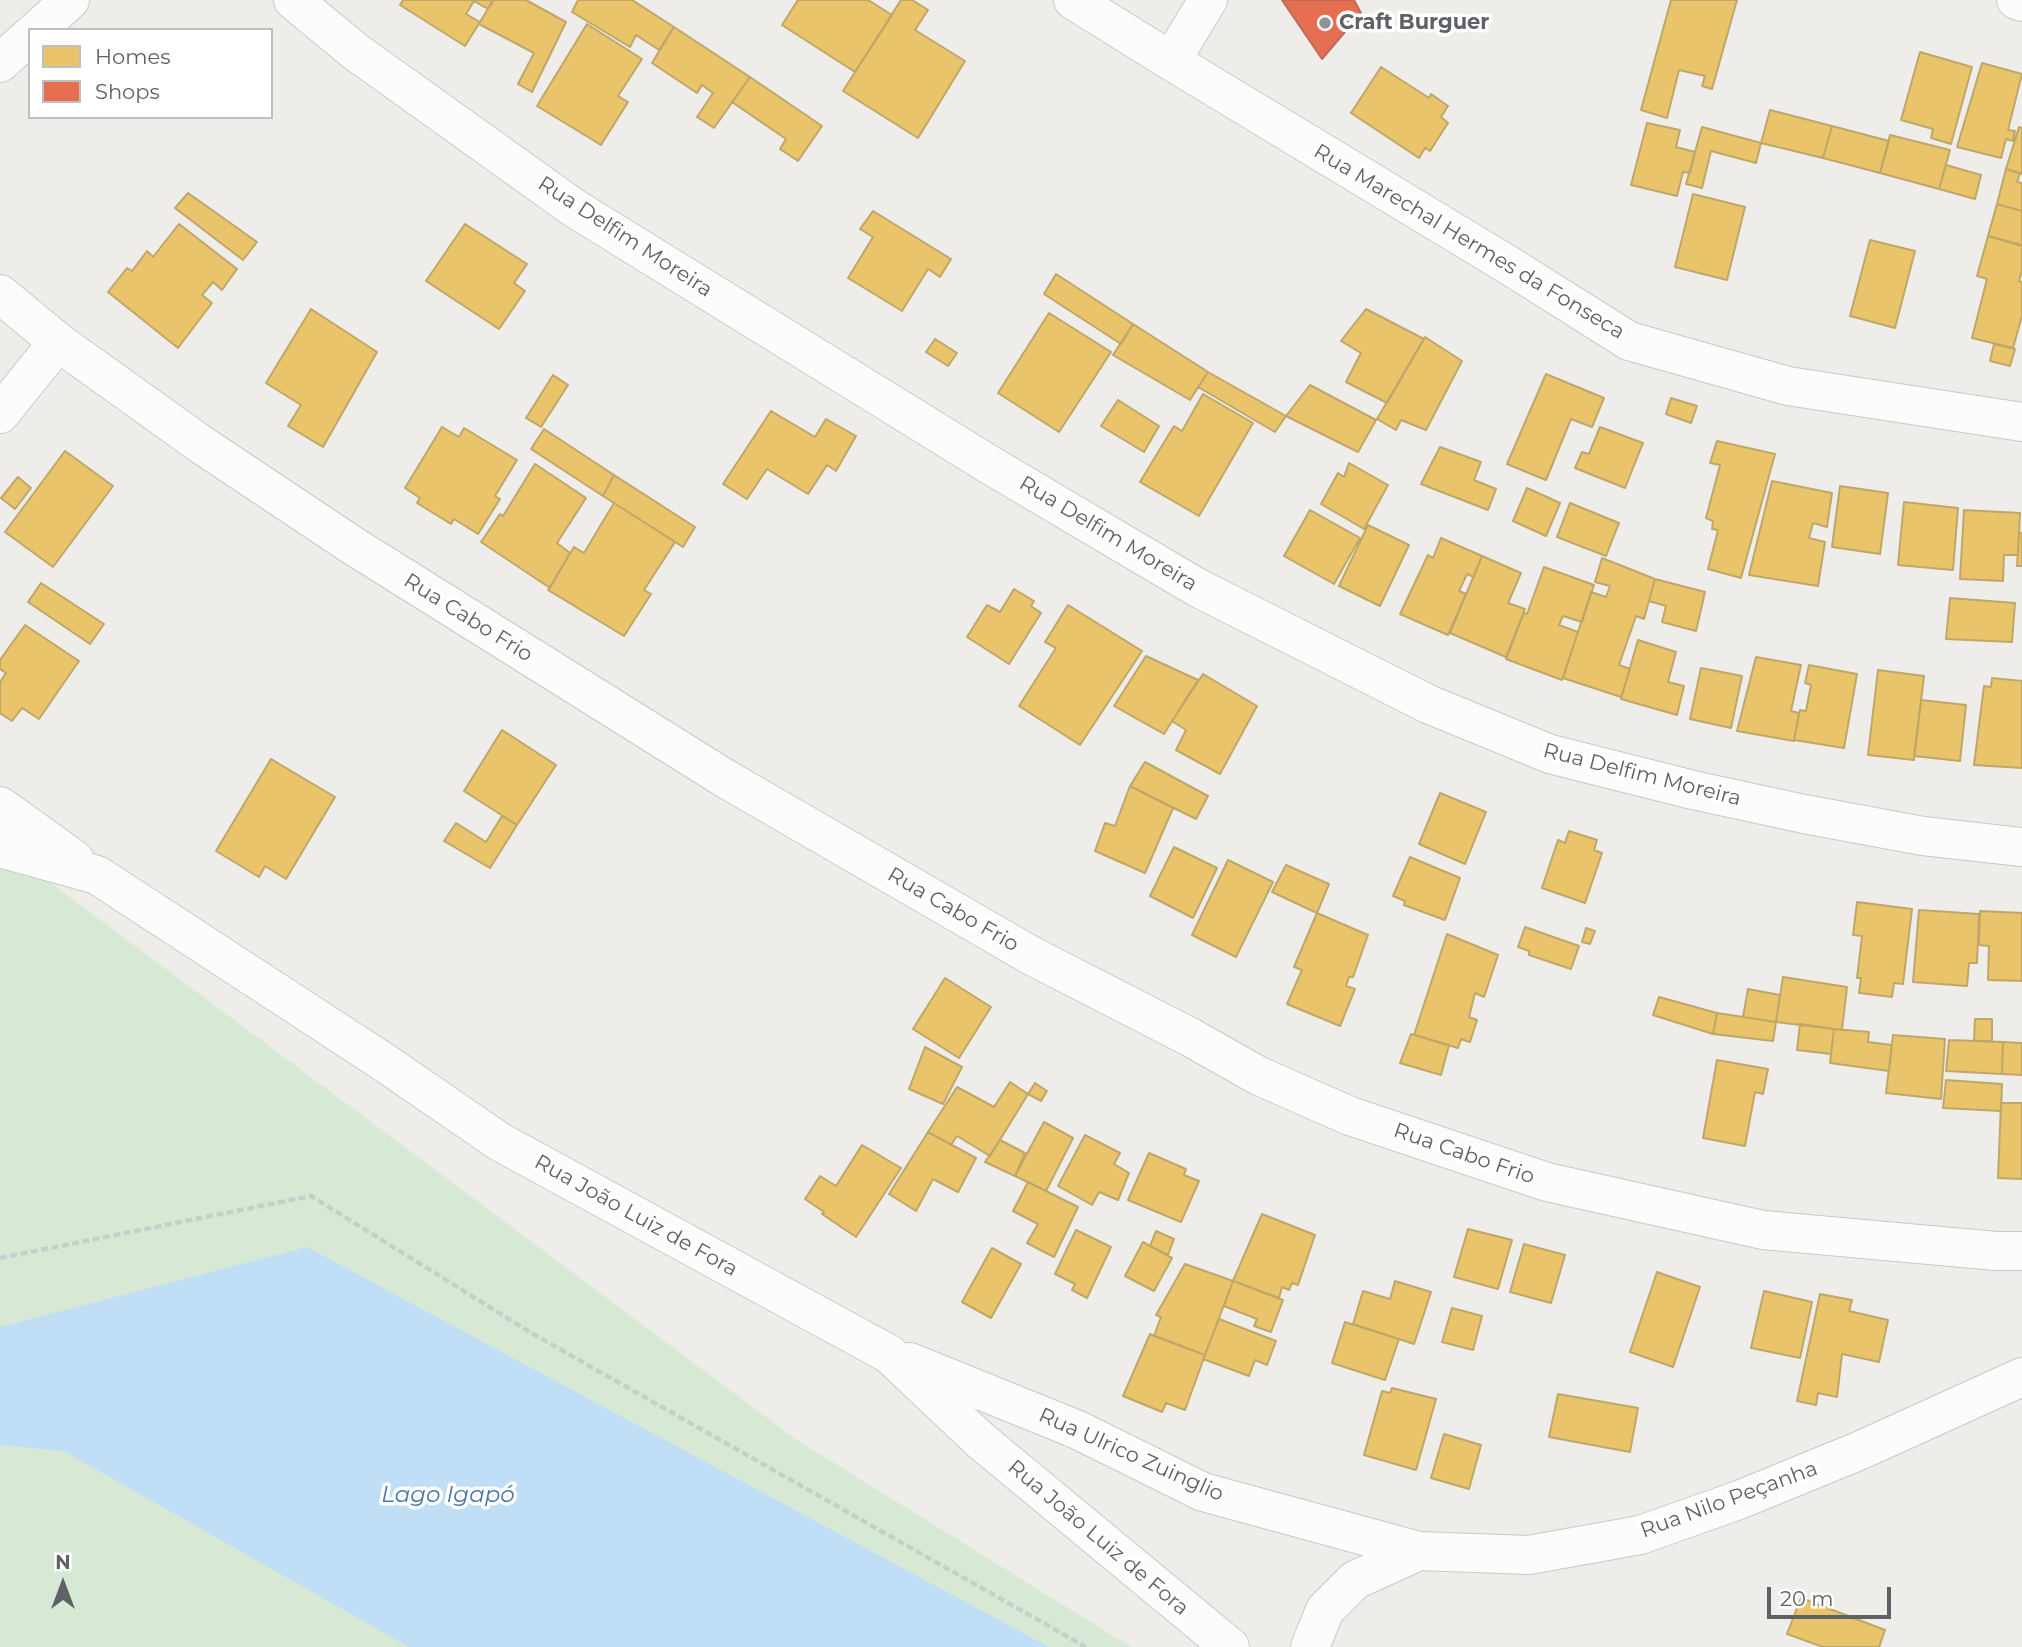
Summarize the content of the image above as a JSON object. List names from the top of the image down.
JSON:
{
  "streets": {
    "street": [
      "Rua Delfim Moreira",
      "Rua Marechal Hermes da Fonseca",
      "Rua Cabo Frio",
      "Rua João Luiz de Fora",
      "Rua Ulrico Zuinglio",
      "Rua Nilo Peçanha"
    ]
  },
  "crossings": [
    ["Rua João Luiz de Fora", "Rua Ulrico Zuinglio"],
    ["Rua Ulrico Zuinglio", "Rua Nilo Peçanha"]
  ],
  "water": ["Lago Igapó"],
  "places": ["Craft Burguer"],
  "legend": ["Homes", "Shops"],
  "scale_bar": "20 m",
  "north": "top"
}
